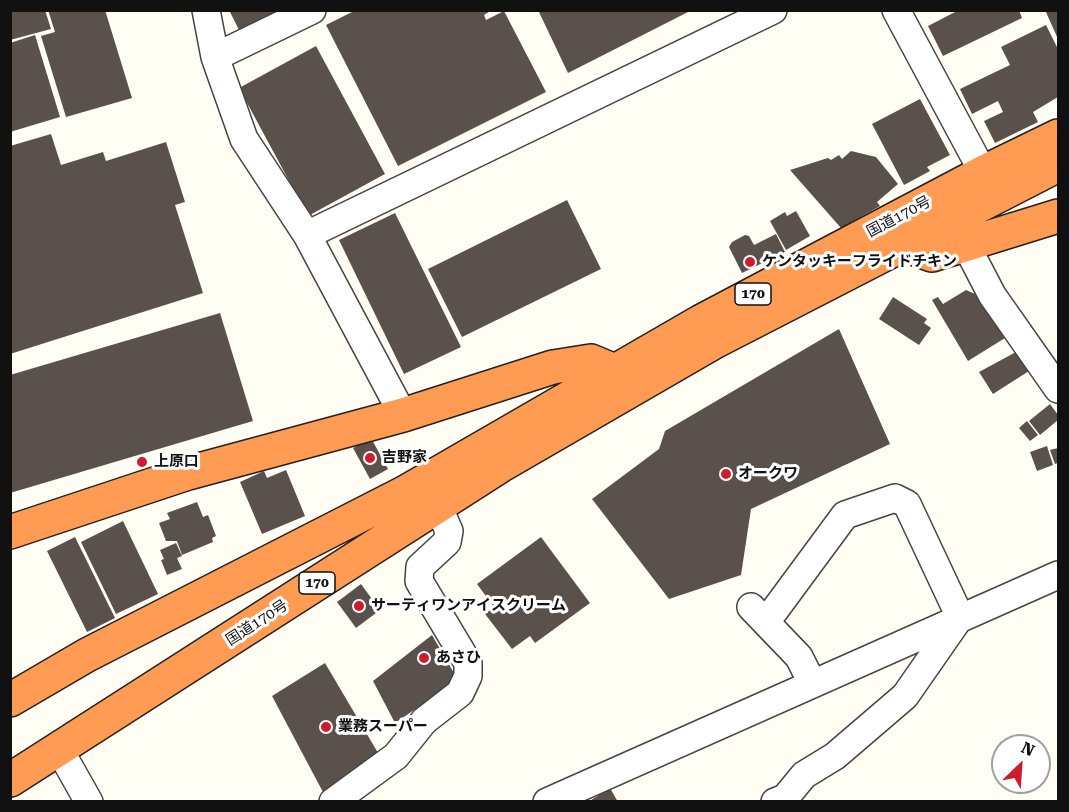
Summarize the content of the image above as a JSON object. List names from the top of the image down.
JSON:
{
  "streets": {
    "highway": ["国道170号", "170"]
  },
  "places": [
    "ケンタッキーフライドチキン",
    "吉野家",
    "上原口",
    "オークワ",
    "サーティワンアイスクリーム",
    "あさひ",
    "業務スーパー"
  ],
  "north": "top right"
}
